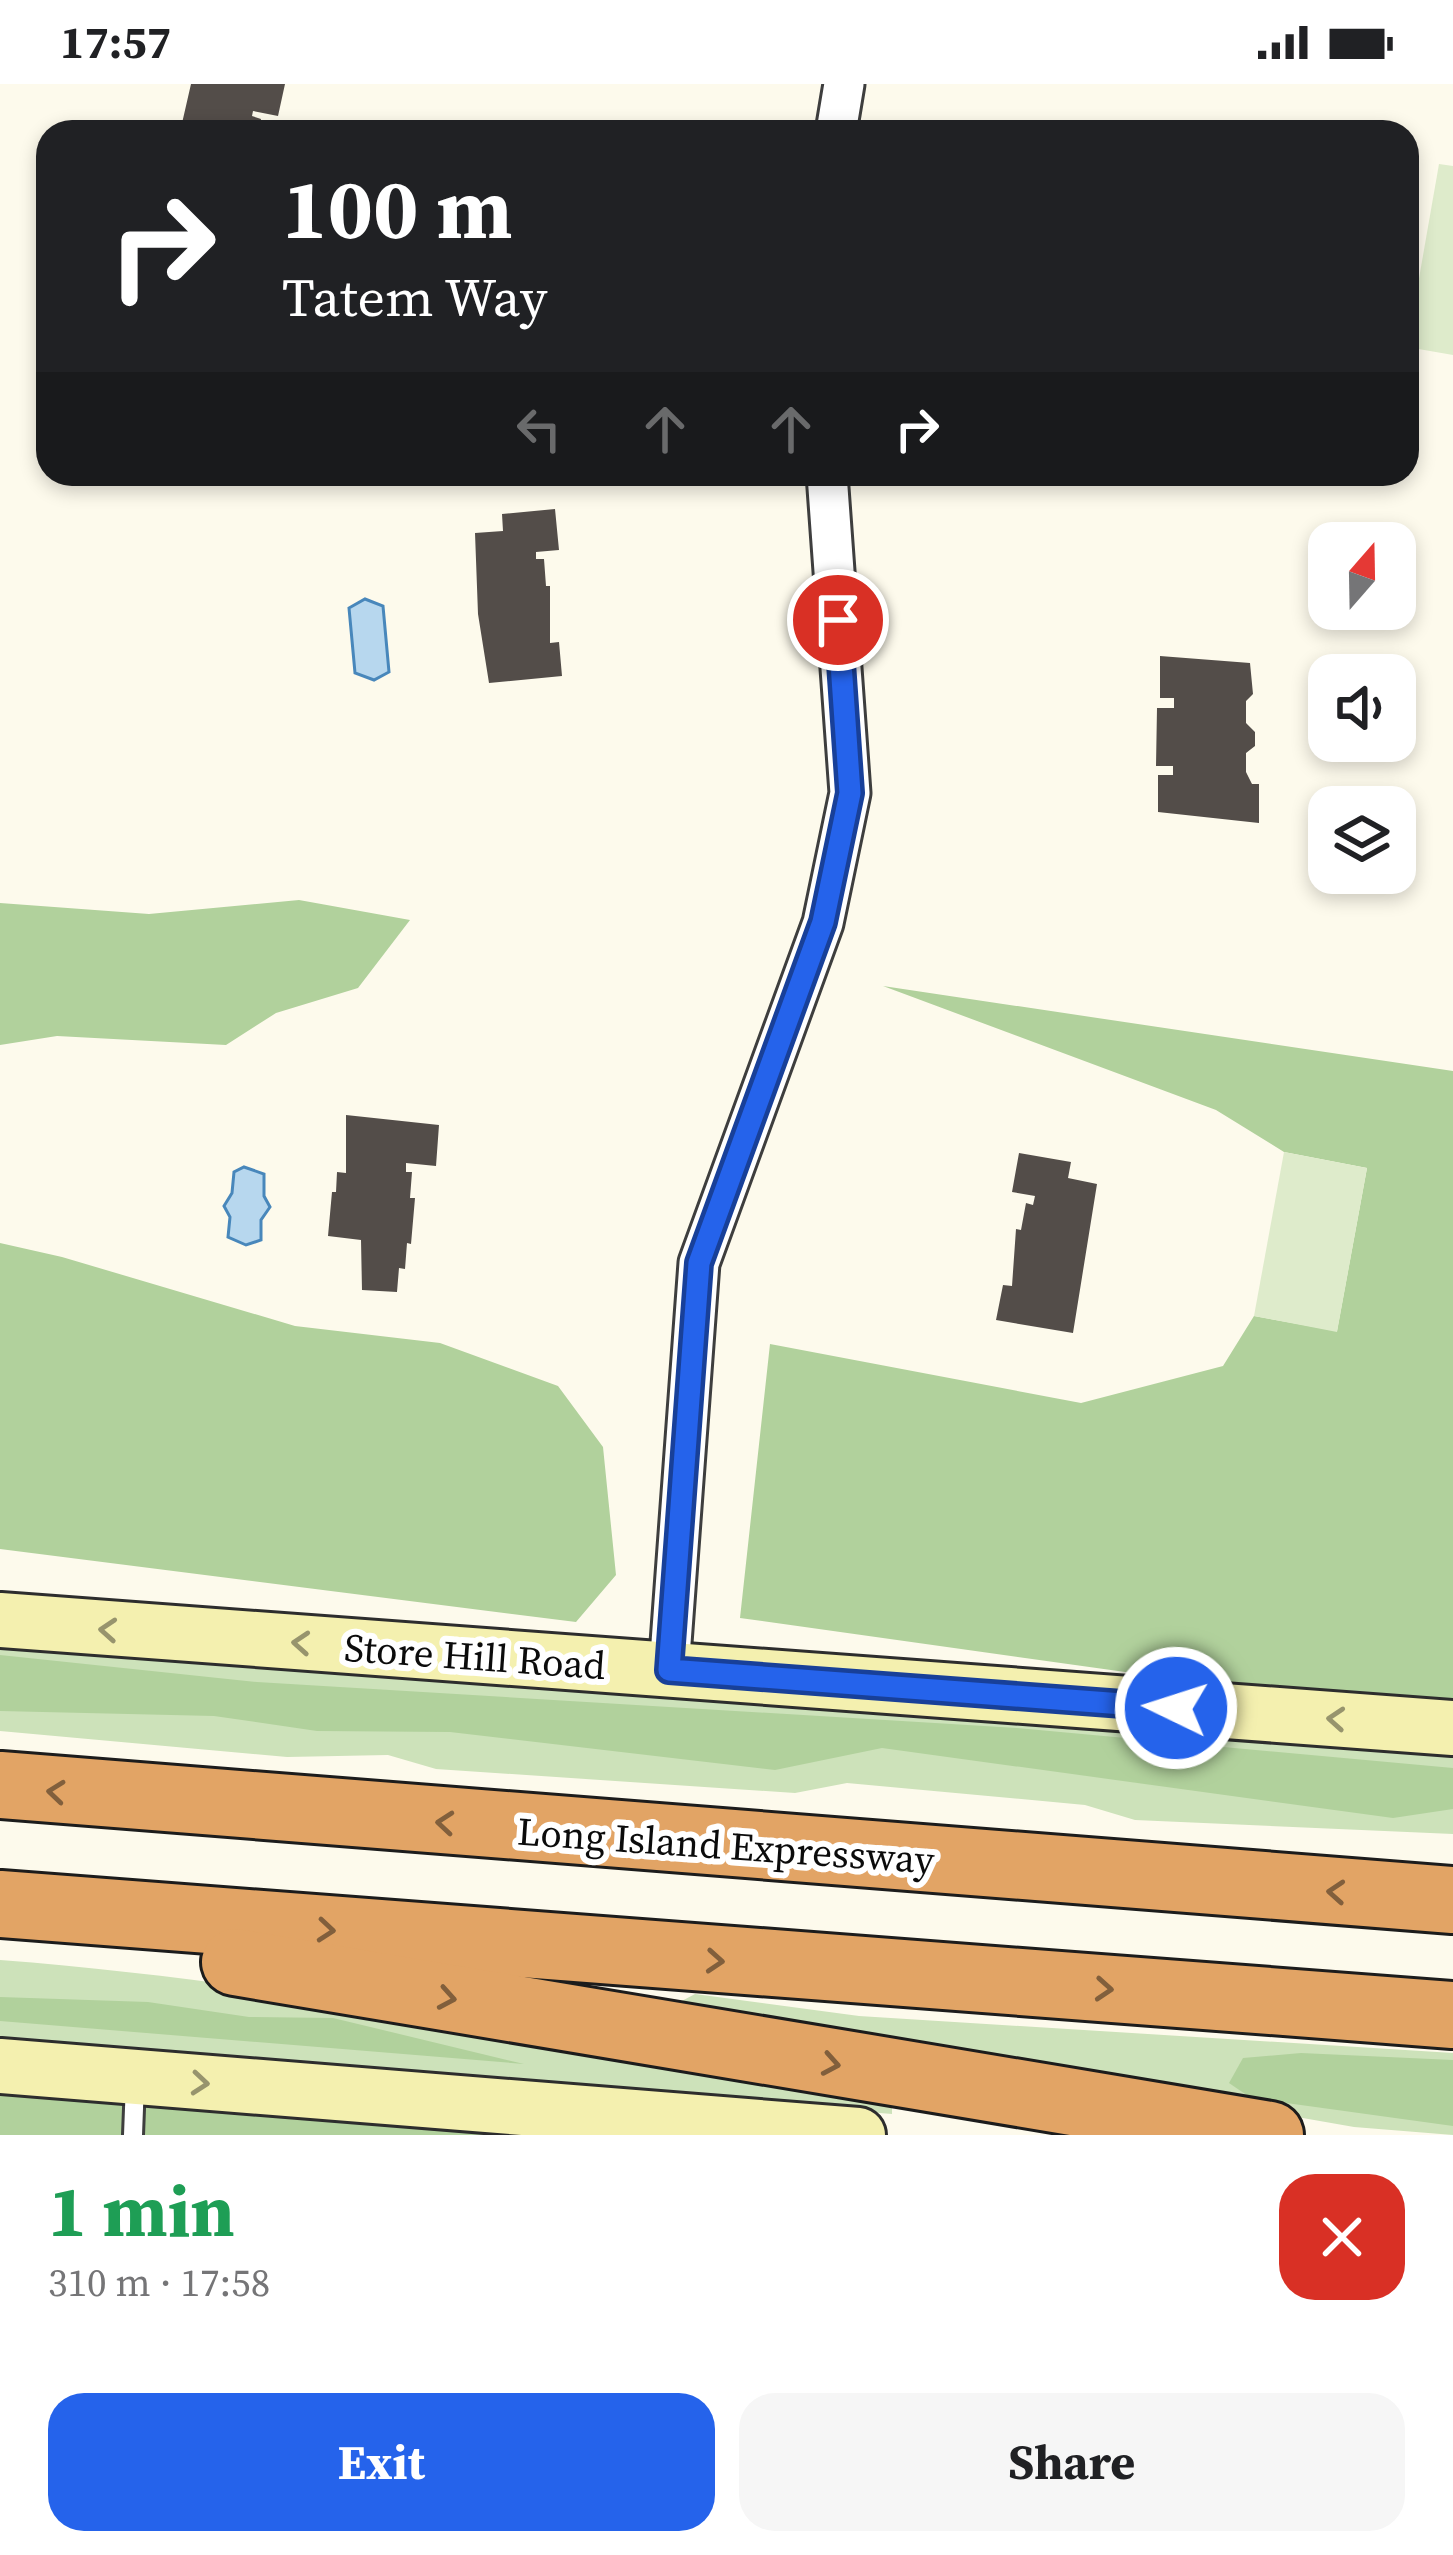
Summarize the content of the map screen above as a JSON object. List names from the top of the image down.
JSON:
{
  "streets": {
    "highway": ["Long Island Expressway"],
    "main road": ["Store Hill Road"]
  },
  "north": "top",
  "page": {
    "status": "17:57",
    "turn": ["100 m", "Tatem Way"],
    "heading": ["1 min", "310 m · 17:58"],
    "buttons": ["Exit", "Share"]
  }
}
